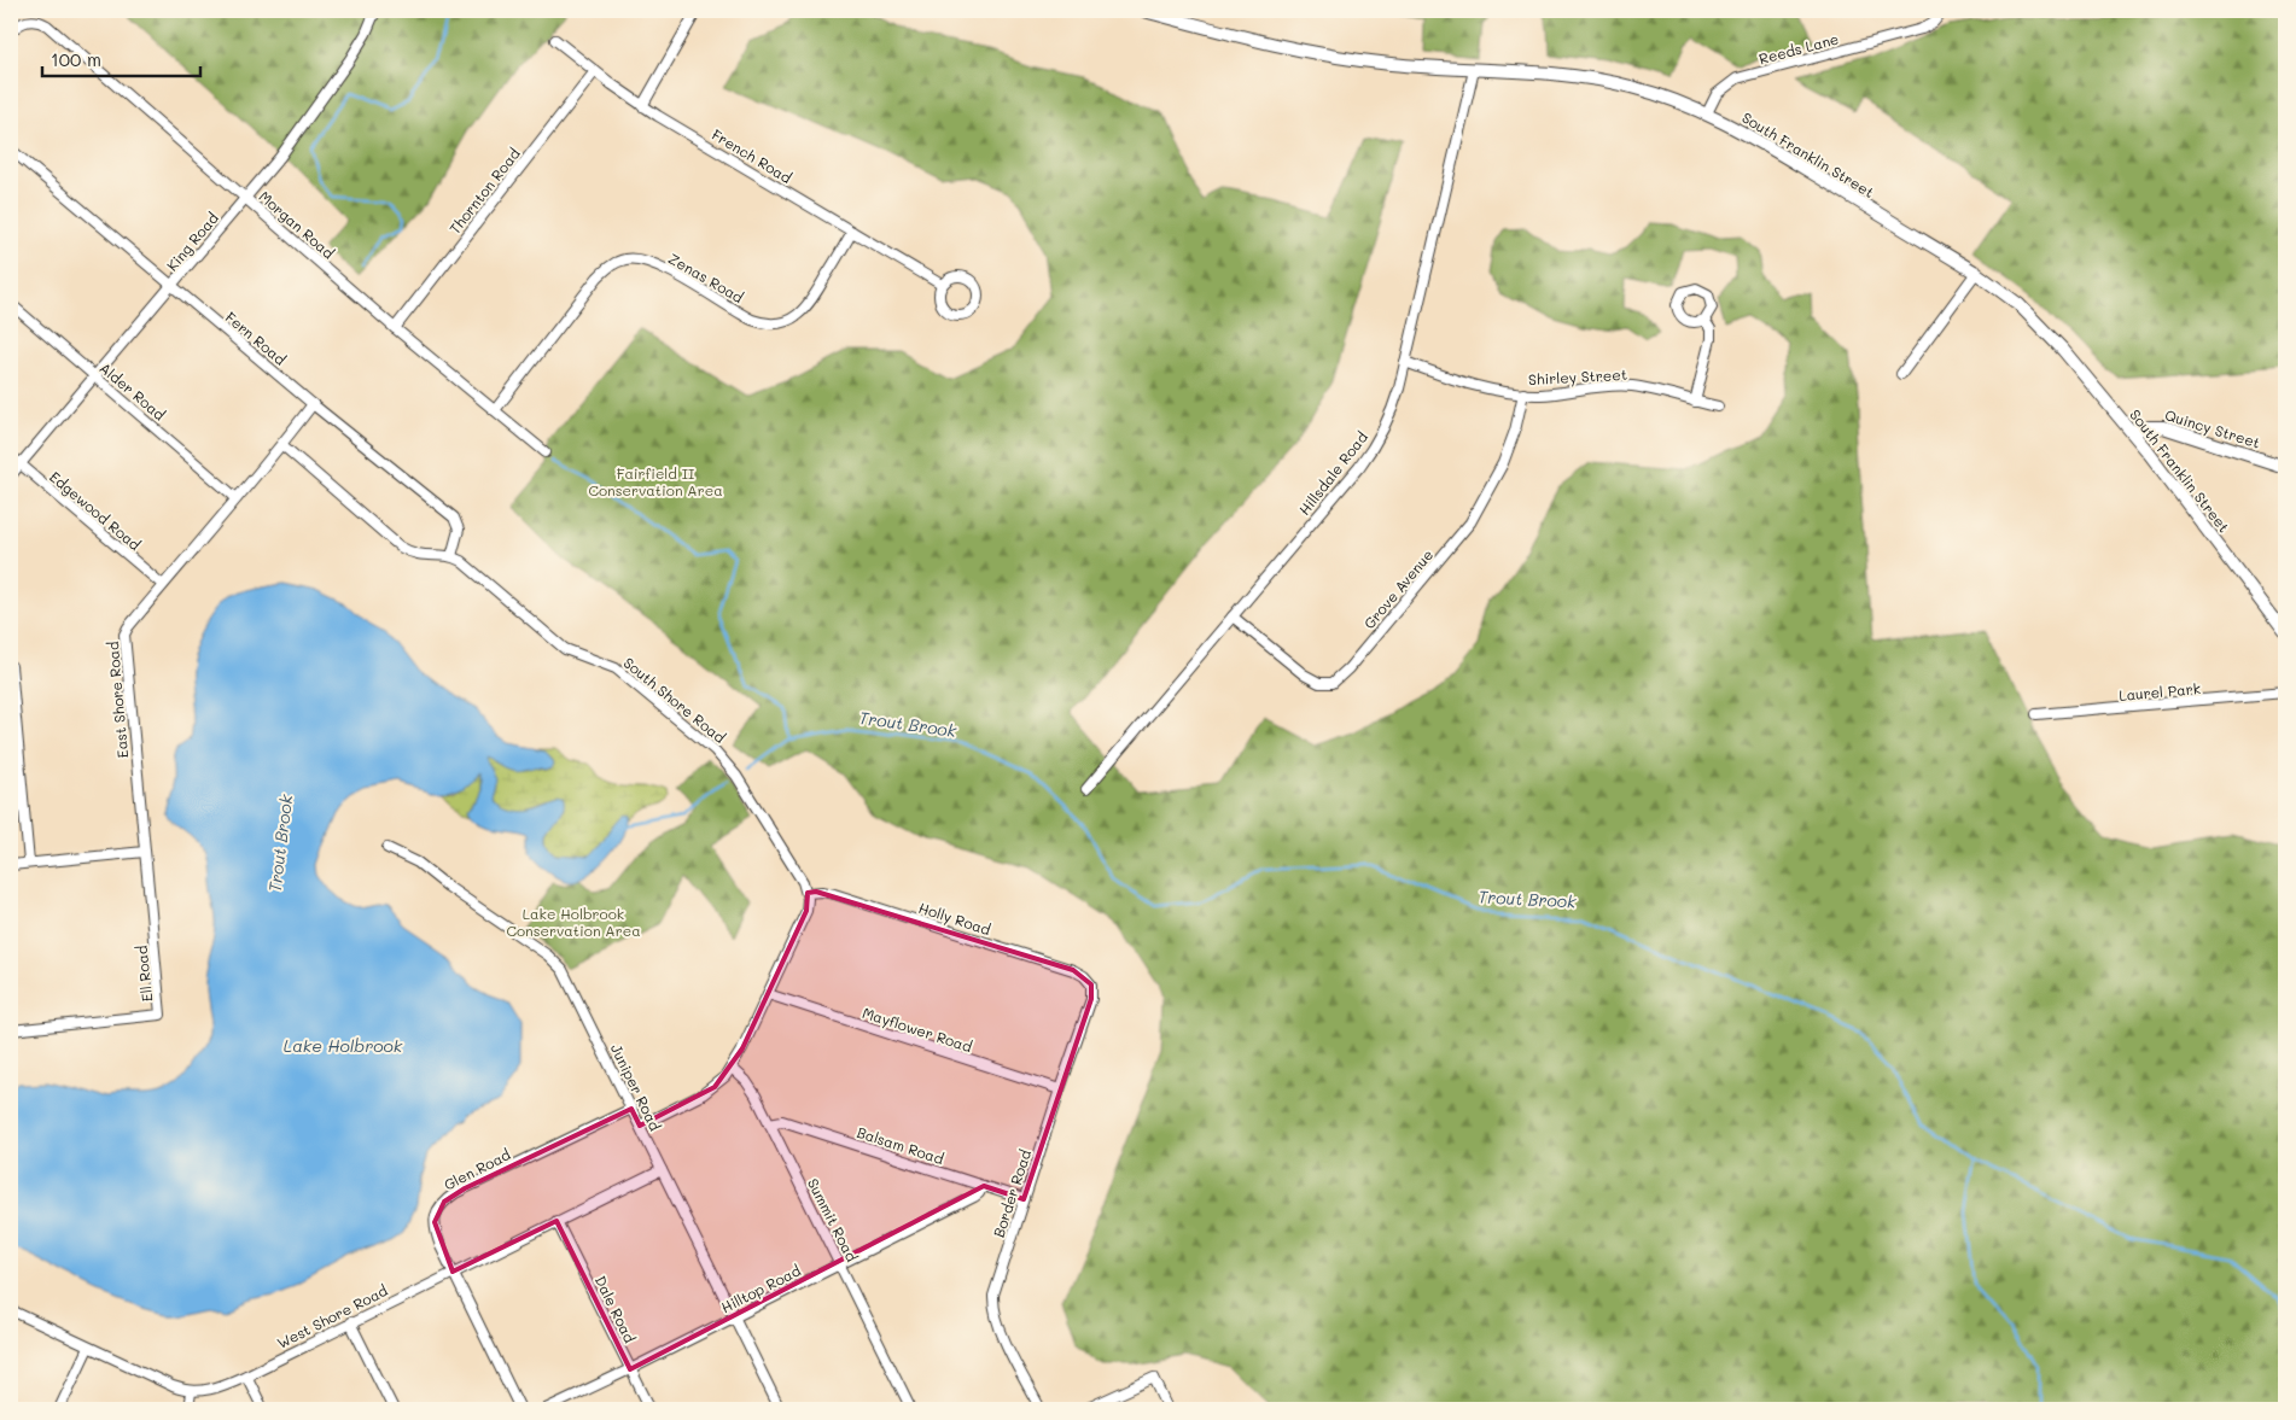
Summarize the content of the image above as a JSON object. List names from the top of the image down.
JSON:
{
  "streets": {
    "main road": ["South Franklin Street", "Quincy Street"],
    "street": [
      "Reeds Lane",
      "French Road",
      "Thornton Road",
      "Morgan Road",
      "King Road",
      "Zenas Road",
      "Fern Road",
      "Shirley Street",
      "Alder Road",
      "Hillsdale Road",
      "Edgewood Road",
      "Grove Avenue",
      "Laurel Park",
      "East Shore Road",
      "South Shore Road",
      "Holly Road",
      "Ell Road",
      "Mayflower Road",
      "Juniper Road",
      "Balsam Road",
      "Glen Road",
      "Border Road",
      "Summit Road",
      "Hilltop Road",
      "Dale Road",
      "West Shore Road"
    ]
  },
  "crossings": [
    ["Reeds Lane", "South Franklin Street"],
    ["South Franklin Street", "Quincy Street"],
    ["South Franklin Street", "Hillsdale Road"],
    ["French Road", "Thornton Road"],
    ["French Road", "Zenas Road"],
    ["Thornton Road", "Morgan Road"],
    ["Morgan Road", "King Road"],
    ["Morgan Road", "Zenas Road"],
    ["King Road", "Fern Road"],
    ["King Road", "Alder Road"],
    ["King Road", "Edgewood Road"],
    ["Fern Road", "East Shore Road"],
    ["Fern Road", "South Shore Road"],
    ["Shirley Street", "Hillsdale Road"],
    ["Shirley Street", "Grove Avenue"],
    ["Alder Road", "East Shore Road"],
    ["Hillsdale Road", "Grove Avenue"],
    ["Edgewood Road", "East Shore Road"],
    ["East Shore Road", "Ell Road"],
    ["South Shore Road", "Holly Road"],
    ["Holly Road", "Border Road"],
    ["Mayflower Road", "Border Road"],
    ["Juniper Road", "Glen Road"],
    ["Juniper Road", "Hilltop Road"],
    ["Juniper Road", "West Shore Road"],
    ["Balsam Road", "Border Road"],
    ["Balsam Road", "Summit Road"],
    ["Balsam Road", "Hilltop Road"],
    ["Glen Road", "West Shore Road"],
    ["Summit Road", "Hilltop Road"],
    ["Hilltop Road", "Dale Road"],
    ["Dale Road", "West Shore Road"]
  ],
  "water": ["Trout Brook", "Lake Holbrook"],
  "parks": ["Fairfield II Conservation Area", "Lake Holbrook Conservation Area"],
  "scale_bar": "100 m"
}
